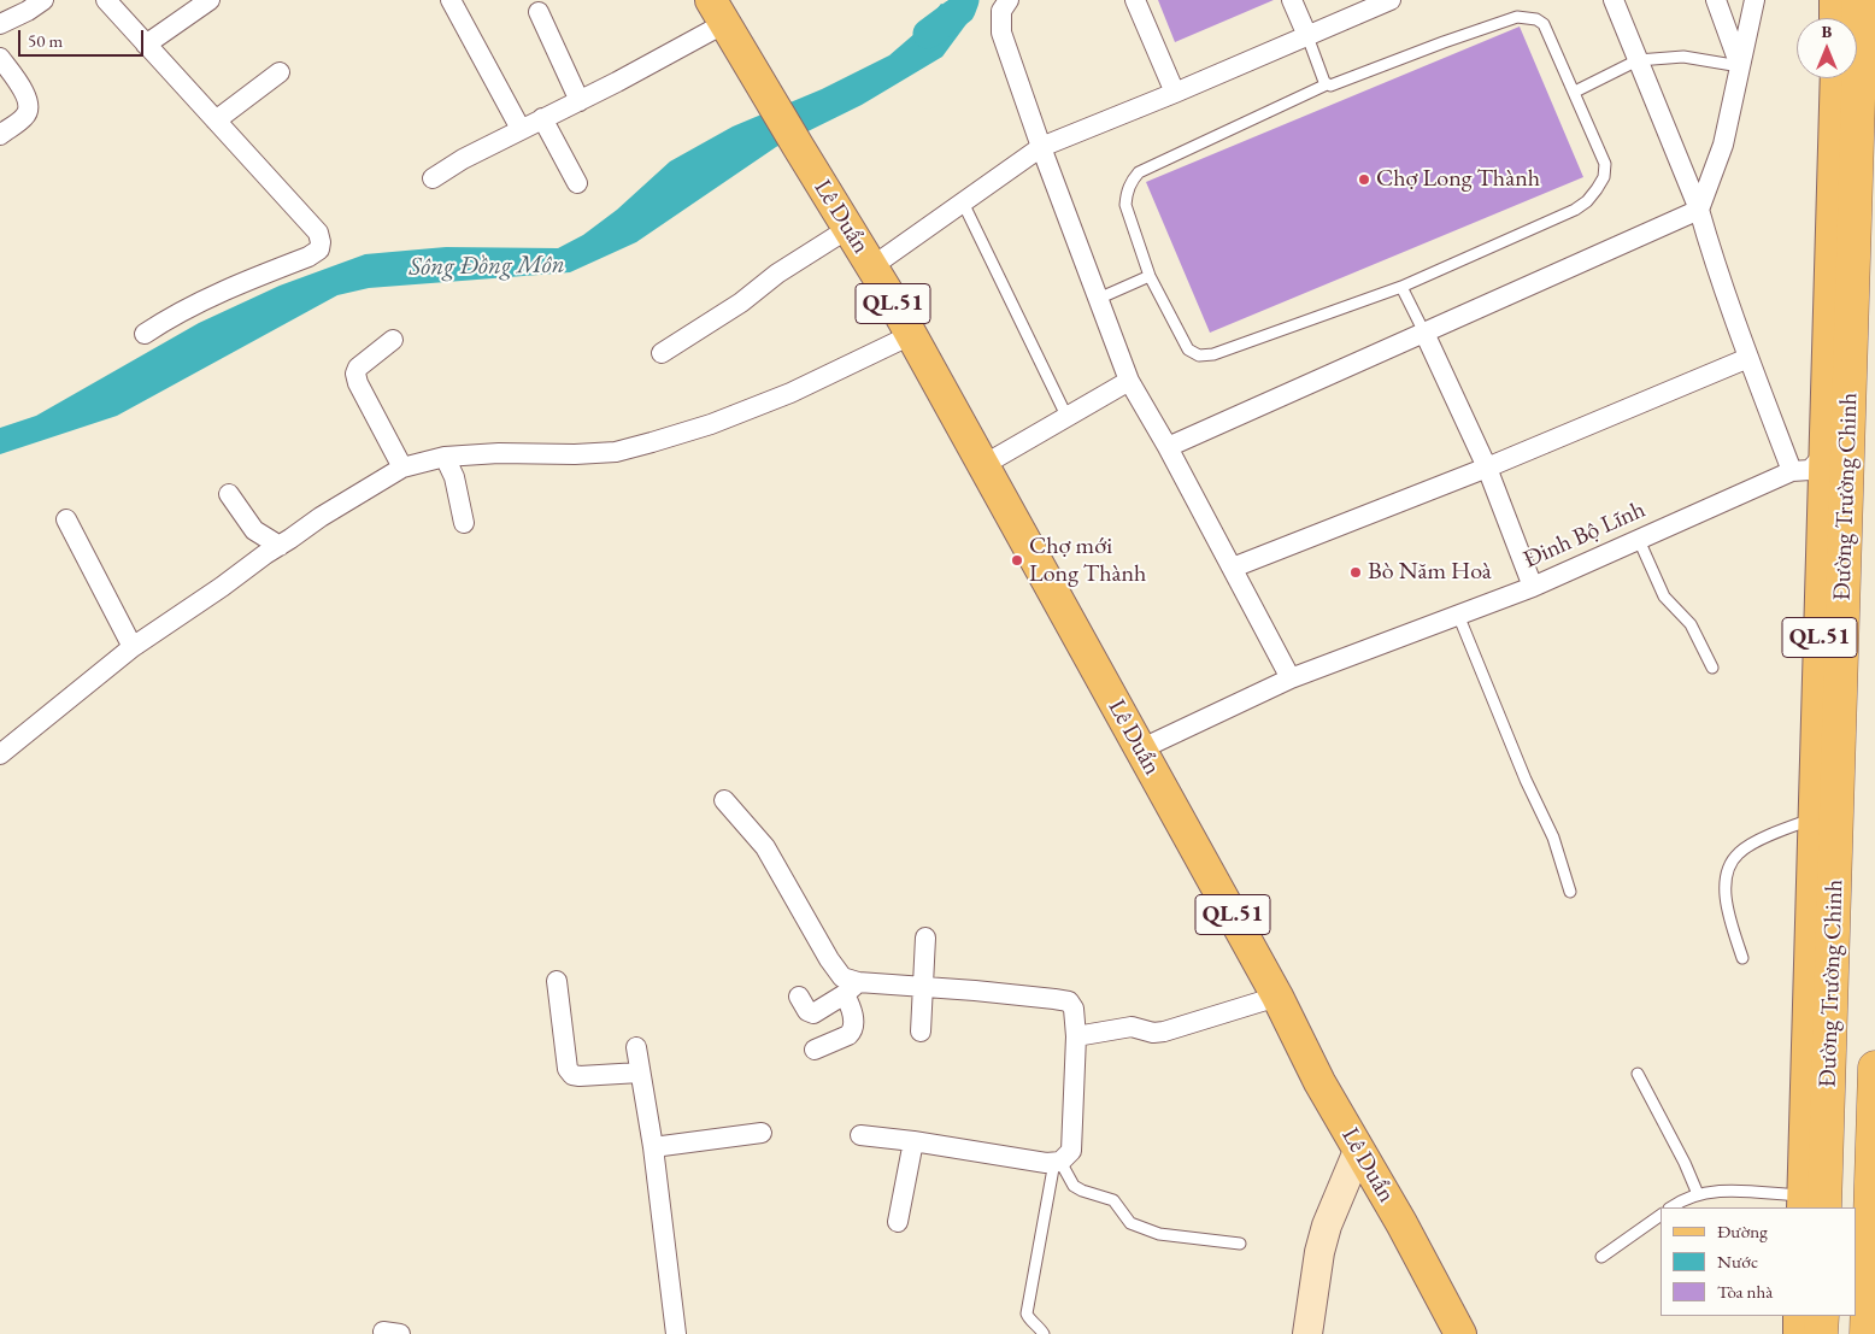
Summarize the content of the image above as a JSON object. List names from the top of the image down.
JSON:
{
  "streets": {
    "highway": ["QL.51", "Đường Trường Chinh"],
    "main road": ["Lê Duẩn"],
    "street": ["Đinh Bộ Lĩnh"]
  },
  "crossings": [
    ["Lê Duẩn", "Đinh Bộ Lĩnh"],
    ["Đường Trường Chinh", "Đinh Bộ Lĩnh"]
  ],
  "water": ["Sông Đồng Môn"],
  "places": ["Chợ Long Thành", "Chợ mới Long Thành", "Bò Năm Hoà"],
  "legend": ["Đường", "Nước", "Tòa nhà"],
  "scale_bar": "50 m",
  "north": "top"
}
